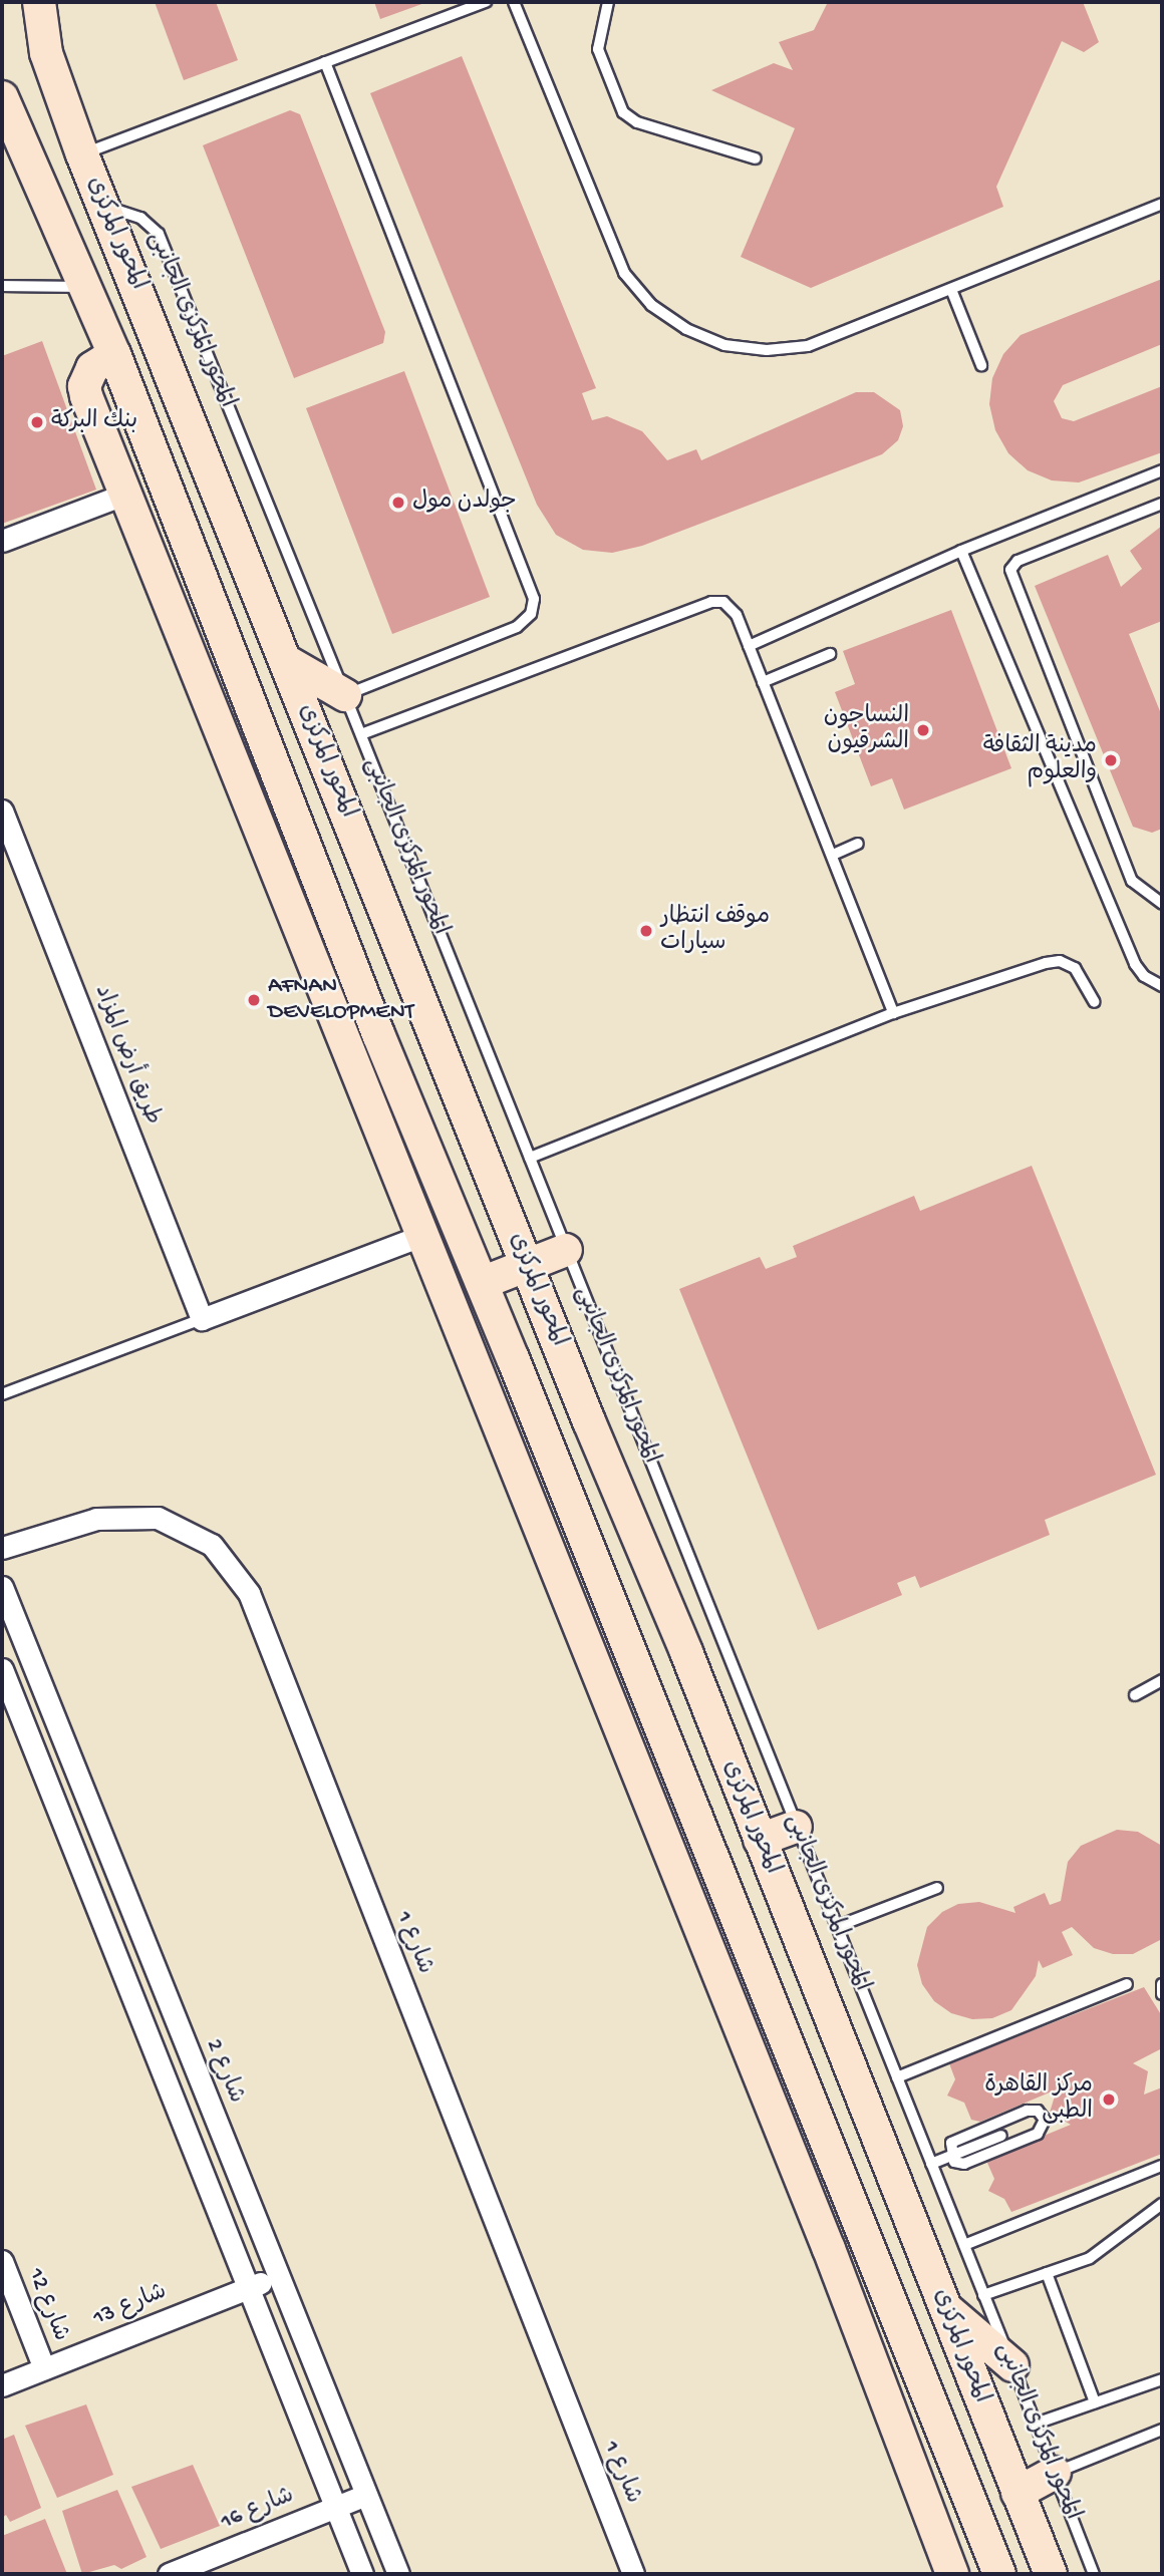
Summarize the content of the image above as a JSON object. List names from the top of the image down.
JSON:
{
  "streets": {
    "main road": ["المحور المركزى"],
    "street": [
      "طريق أرض المزاد",
      "شارع 1",
      "شارع 2",
      "شارع 12",
      "شارع 13",
      "شارع 16"
    ],
    "lane": ["المحور المركزى الجانبى"]
  },
  "crossings": [
    ["المحور المركزى", "المحور المركزى الجانبى"],
    ["شارع 2", "شارع 13"],
    ["شارع 2", "شارع 16"],
    ["شارع 12", "شارع 13"]
  ],
  "places": [
    "بنك البركة",
    "جولدن مول",
    "النساجون الشرقيون",
    "مدينة الثقافة والعلوم",
    "موقف انتظار سيارات",
    "AFNAN DEVELOPMENT",
    "مركز القاهرة الطبى"
  ]
}
